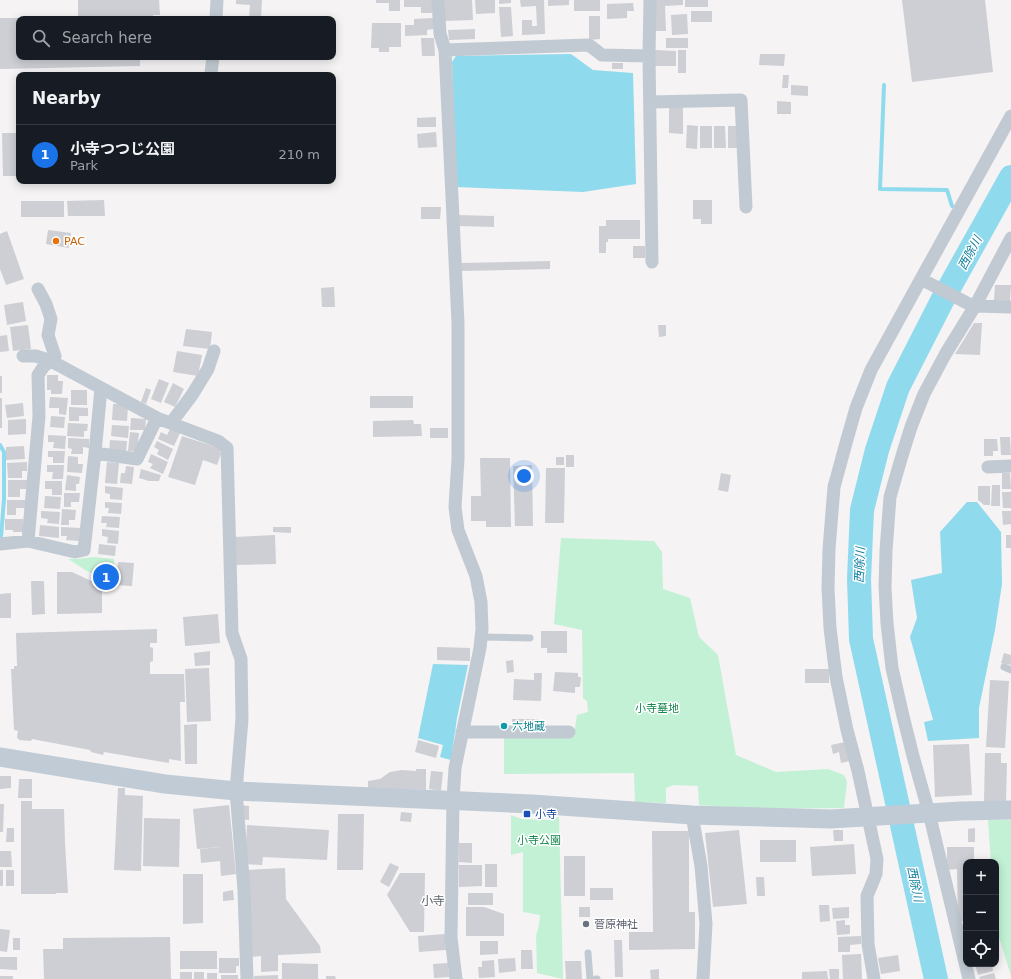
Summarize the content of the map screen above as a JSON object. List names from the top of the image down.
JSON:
{
  "districts": ["小寺"],
  "water": ["西除川"],
  "parks": ["小寺墓地", "小寺公園"],
  "places": {
    "other": ["PAC", "六地蔵", "菅原神社"],
    "transit": ["小寺"]
  },
  "page": {
    "search": "Search here",
    "heading": "Nearby",
    "list": [
      {
        "mark": "1",
        "name": "小寺つつじ公園",
        "note": "Park",
        "value": "210 m"
      }
    ],
    "pins": "1",
    "map_buttons": ["+", "−"]
  }
}
